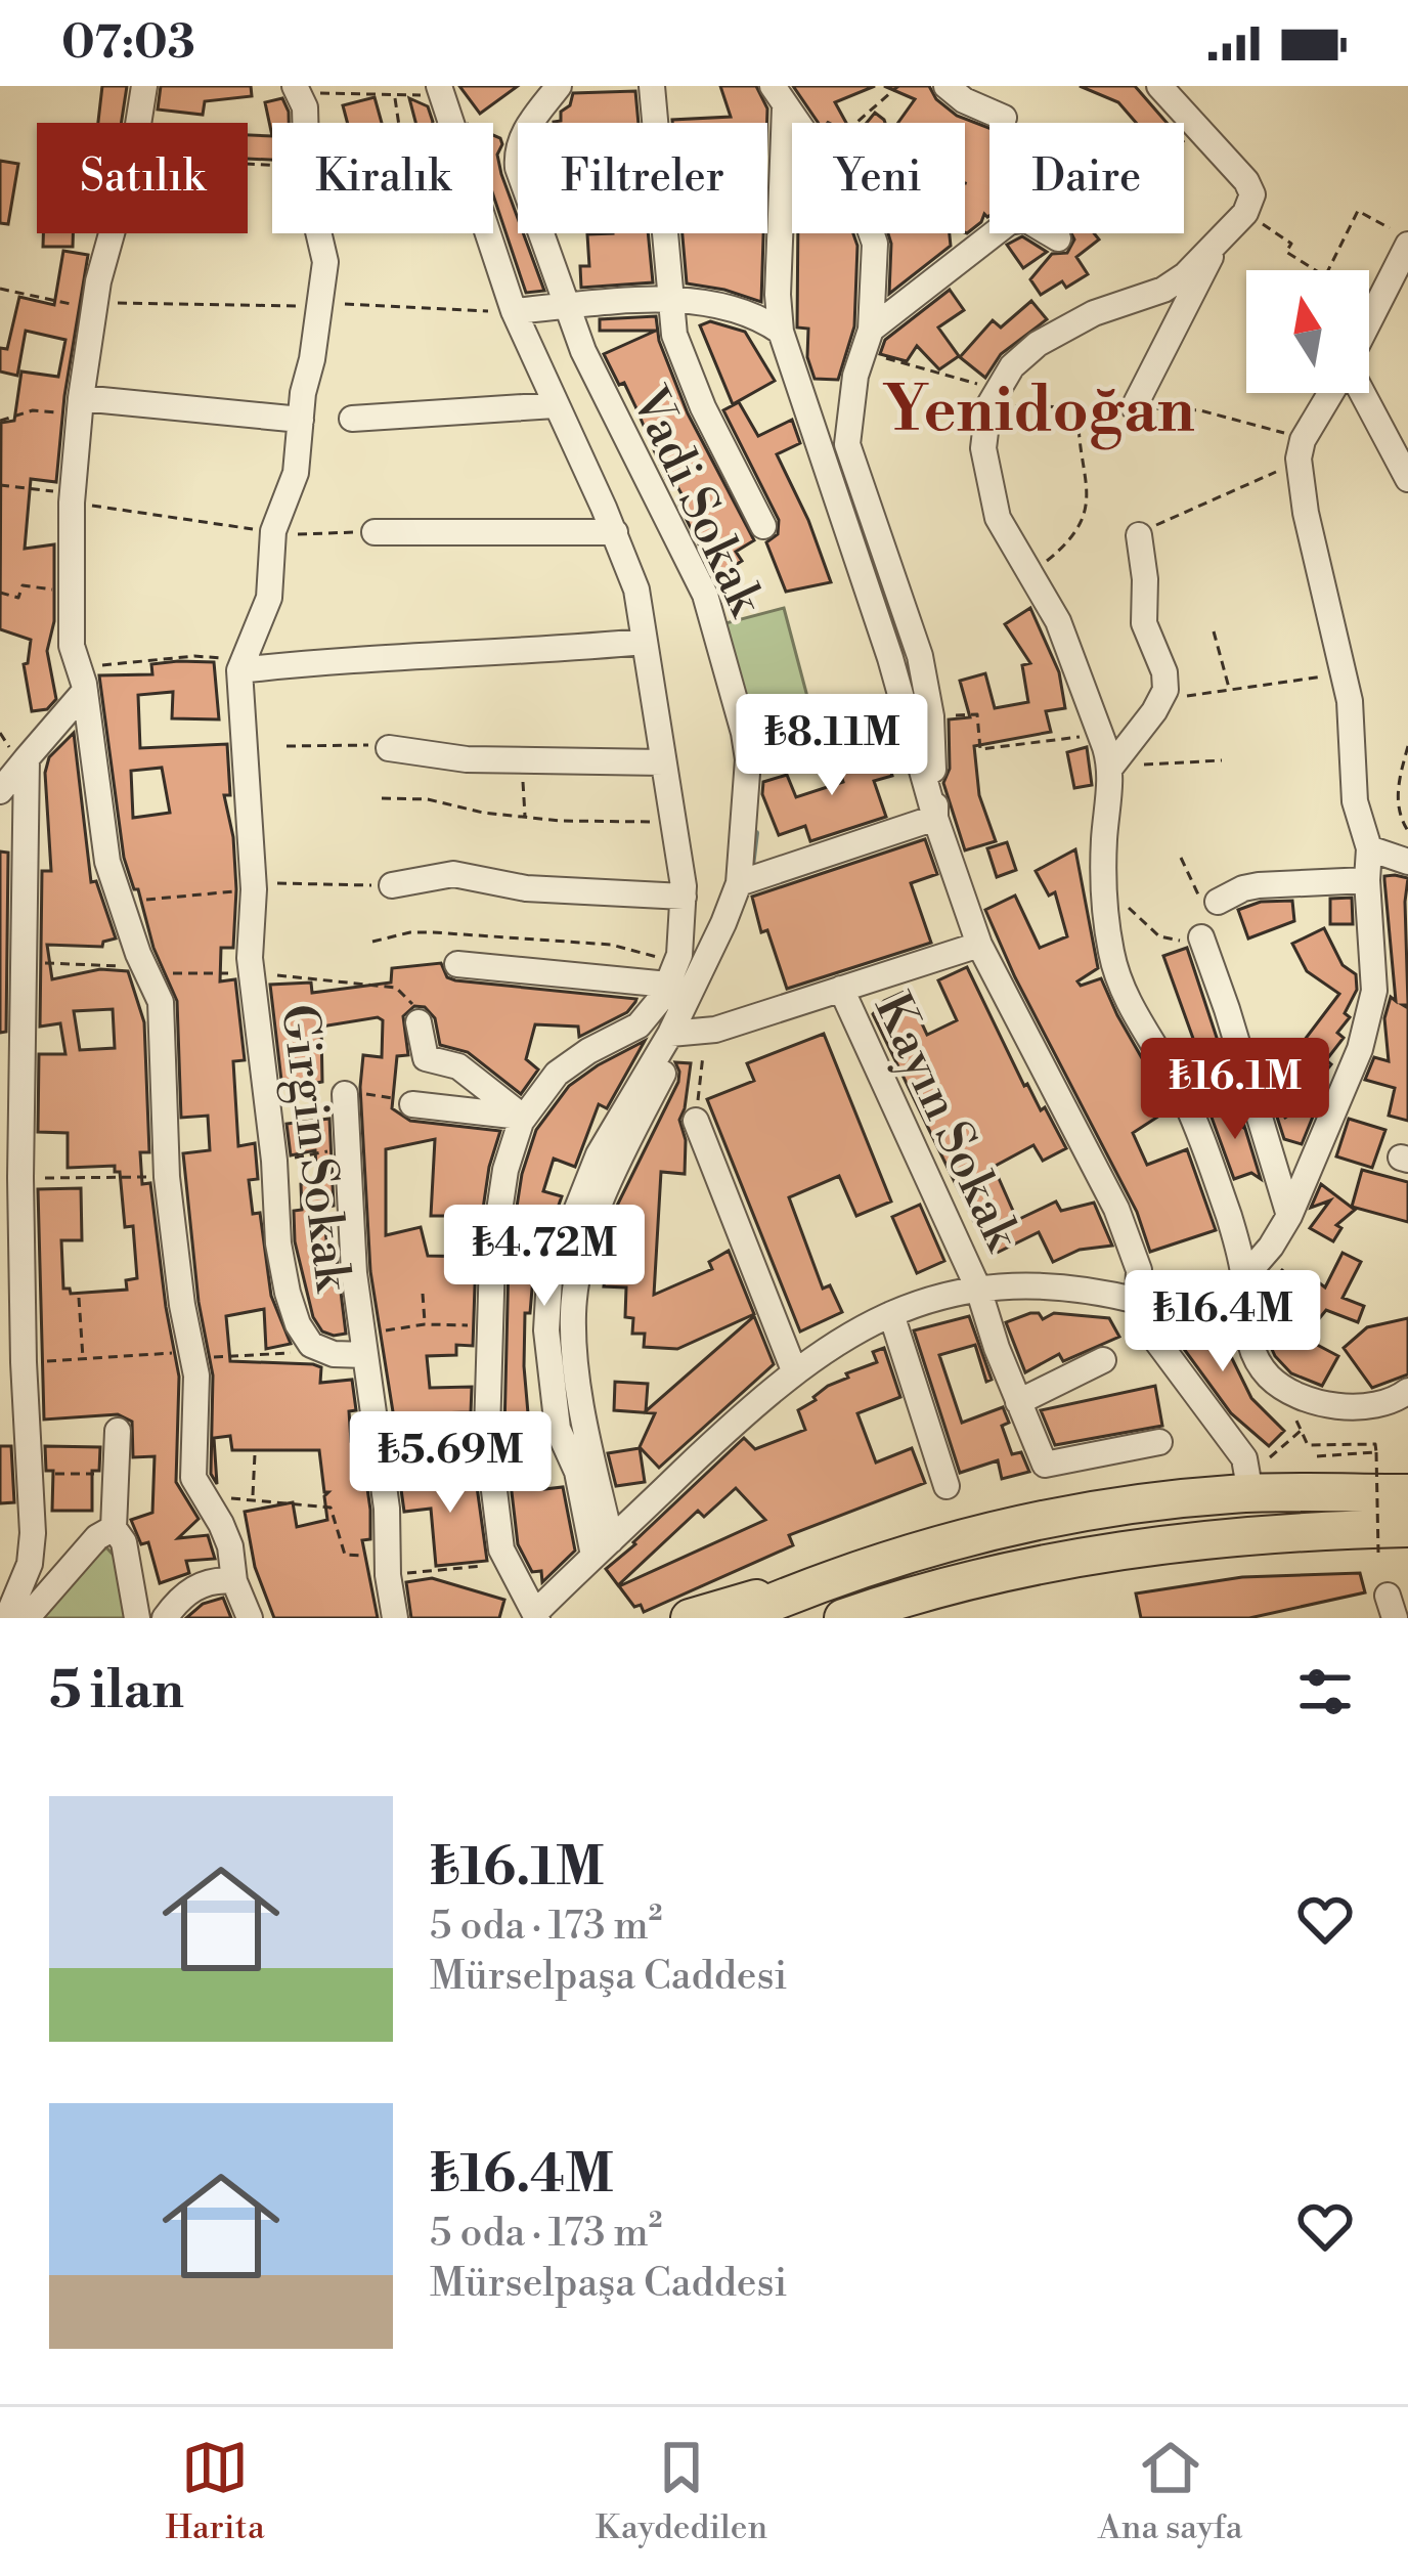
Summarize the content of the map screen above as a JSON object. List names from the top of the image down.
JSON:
{
  "streets": {
    "street": ["Vadi Sokak", "Kayın Sokak", "Girgin Sokak"]
  },
  "districts": ["Yenidoğan"],
  "north": "top",
  "page": {
    "status": "07:03",
    "chip": [
      "Satılık",
      "Kiralık",
      "Filtreler",
      "Yeni",
      "Daire"
    ],
    "price": [
      "₺8.11M",
      "₺16.1M",
      "₺4.72M",
      "₺16.4M",
      "₺5.69M"
    ],
    "heading": "5 ilan",
    "list": [
      {
        "name": "₺16.1M",
        "note": "5 oda · 173 m² · Mürselpaşa Caddesi"
      },
      {
        "name": "₺16.4M",
        "note": "5 oda · 173 m² · Mürselpaşa Caddesi"
      }
    ],
    "tabs": ["Harita", "Kaydedilen", "Ana sayfa"]
  }
}
